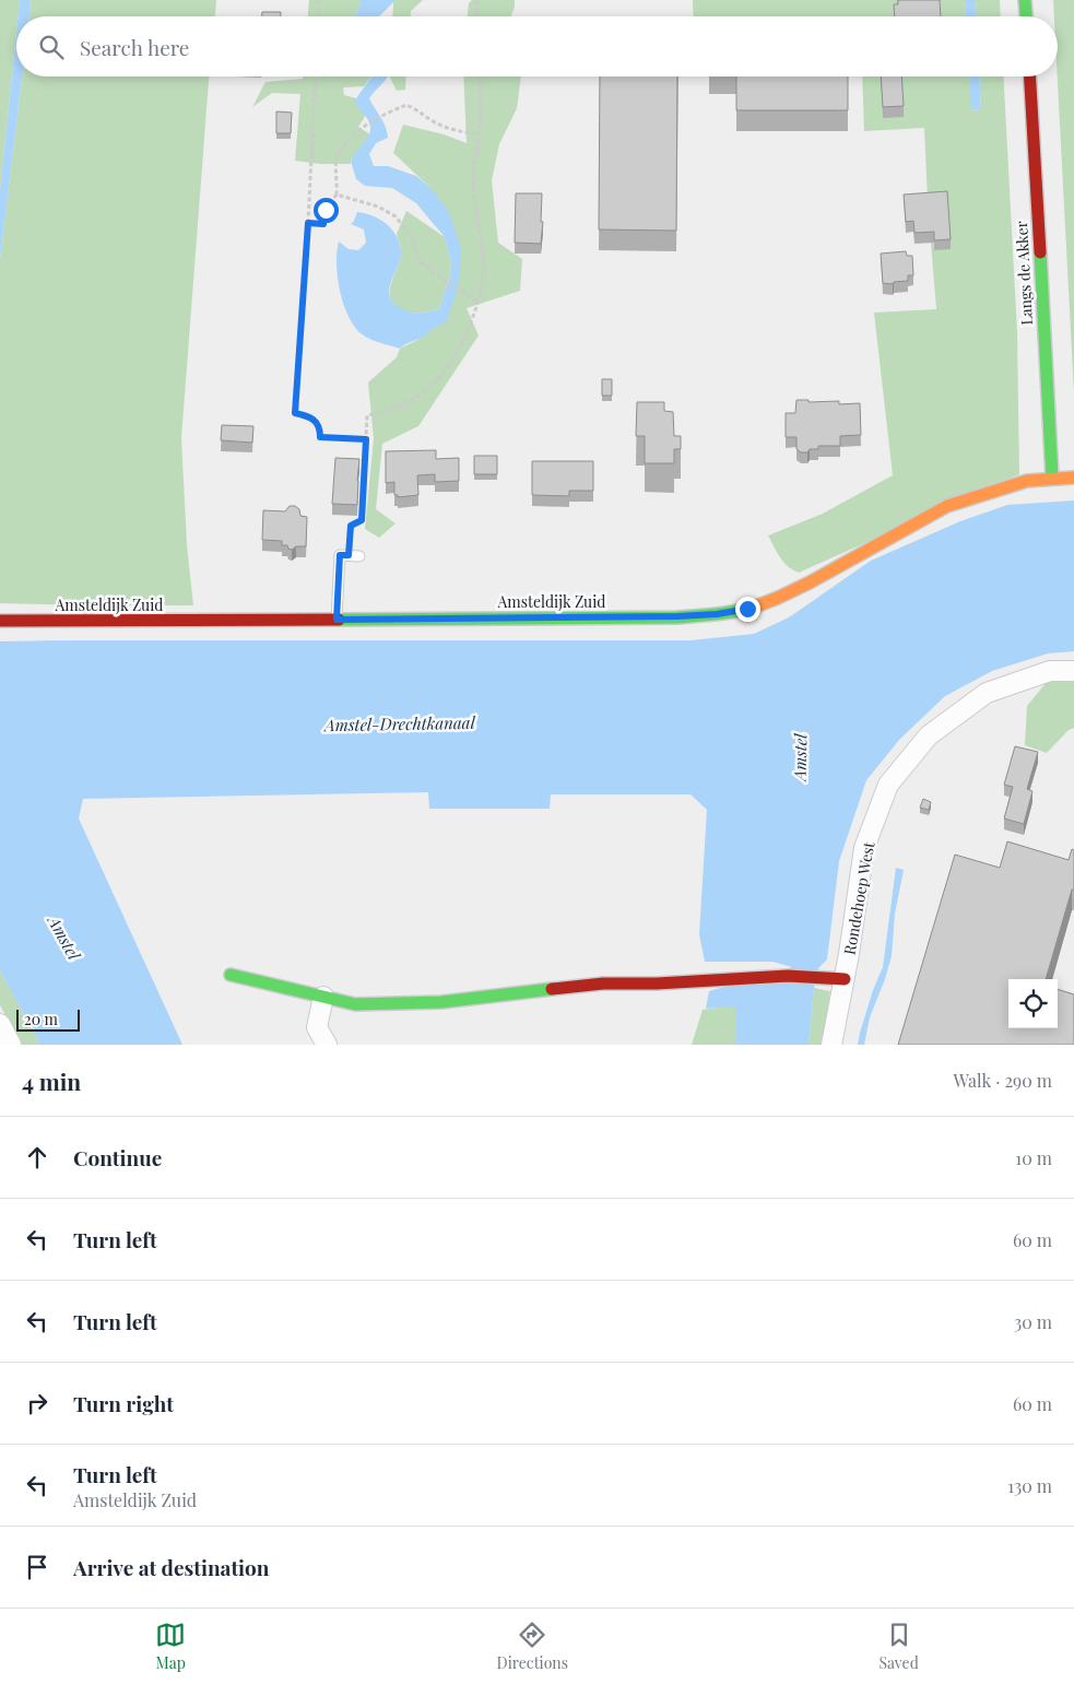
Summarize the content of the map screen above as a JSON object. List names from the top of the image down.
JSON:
{
  "streets": {
    "street": ["Langs de Akker", "Amsteldijk Zuid", "Rondehoep West"]
  },
  "crossings": [
    ["Langs de Akker", "Amsteldijk Zuid"]
  ],
  "water": ["Amstel-Drechtkanaal", "Amstel"],
  "scale_bar": "20 m",
  "page": {
    "search": "Search here",
    "scale": "20 m",
    "heading": ["4 min", "Walk · 290 m"],
    "list": [
      ["Continue", "10 m"],
      ["Turn left", "60 m"],
      ["Turn left", "30 m"],
      ["Turn right", "60 m"],
      ["Turn left", "Amsteldijk Zuid", "130 m"],
      "Arrive at destination"
    ],
    "nav": ["Map", "Directions", "Saved"]
  }
}
